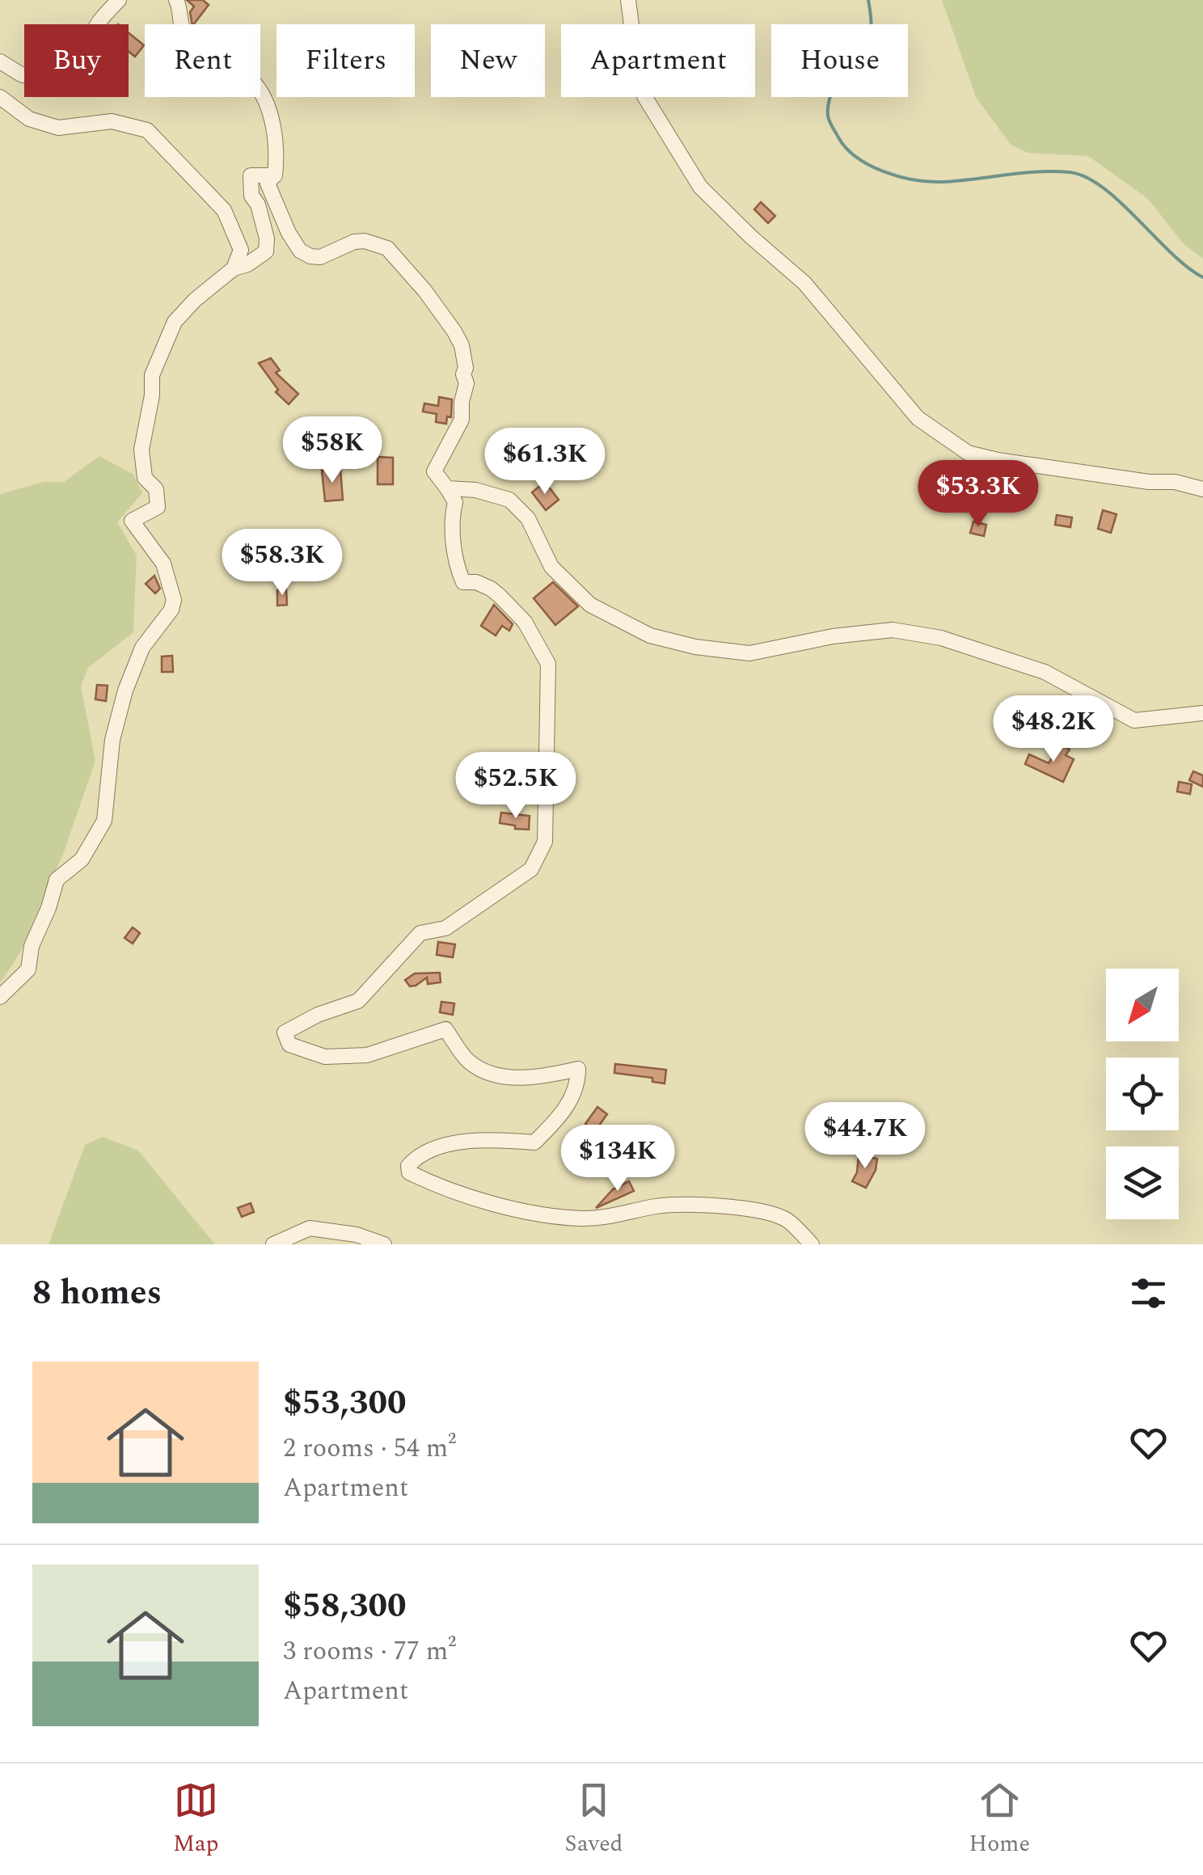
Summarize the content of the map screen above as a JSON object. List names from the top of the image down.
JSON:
{
  "north": "bottom left",
  "page": {
    "chip": [
      "Buy",
      "Rent",
      "Filters",
      "New",
      "Apartment",
      "House"
    ],
    "price": [
      "$58K",
      "$61.3K",
      "$53.3K",
      "$58.3K",
      "$48.2K",
      "$52.5K",
      "$44.7K",
      "$134K"
    ],
    "heading": "8 homes",
    "list": [
      {
        "name": "$53,300",
        "note": "2 rooms · 54 m² · Apartment"
      },
      {
        "name": "$58,300",
        "note": "3 rooms · 77 m² · Apartment"
      }
    ],
    "tabs": ["Map", "Saved", "Home"]
  }
}
